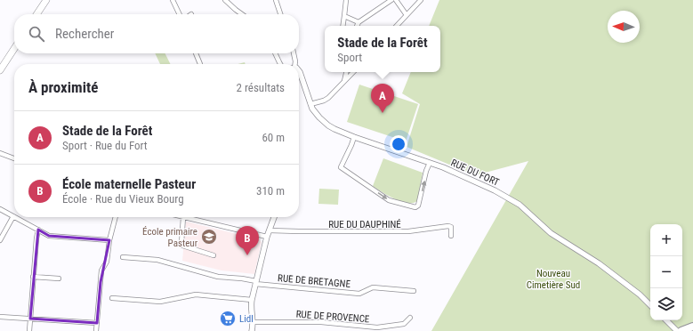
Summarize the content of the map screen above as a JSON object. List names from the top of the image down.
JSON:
{
  "streets": {
    "street": [
      "RUE DU FORT",
      "RUE DU DAUPHINÉ",
      "RUE DE BRETAGNE",
      "RUE DE PROVENCE"
    ]
  },
  "parks": ["Nouveau Cimetière Sud"],
  "places": {
    "school or university": ["École primaire Pasteur"],
    "supermarket": ["Lidl"]
  },
  "north": "left",
  "page": {
    "search": "Rechercher",
    "popup": ["Stade de la Forêt", "Sport"],
    "heading": ["À proximité", "2 résultats"],
    "pins": ["A", "B"],
    "list": [
      {
        "mark": "A",
        "name": "Stade de la Forêt",
        "note": "Sport · Rue du Fort",
        "value": "60 m"
      },
      {
        "mark": "B",
        "name": "École maternelle Pasteur",
        "note": "École · Rue du Vieux Bourg",
        "value": "310 m"
      }
    ],
    "map_buttons": ["+", "−"]
  }
}
